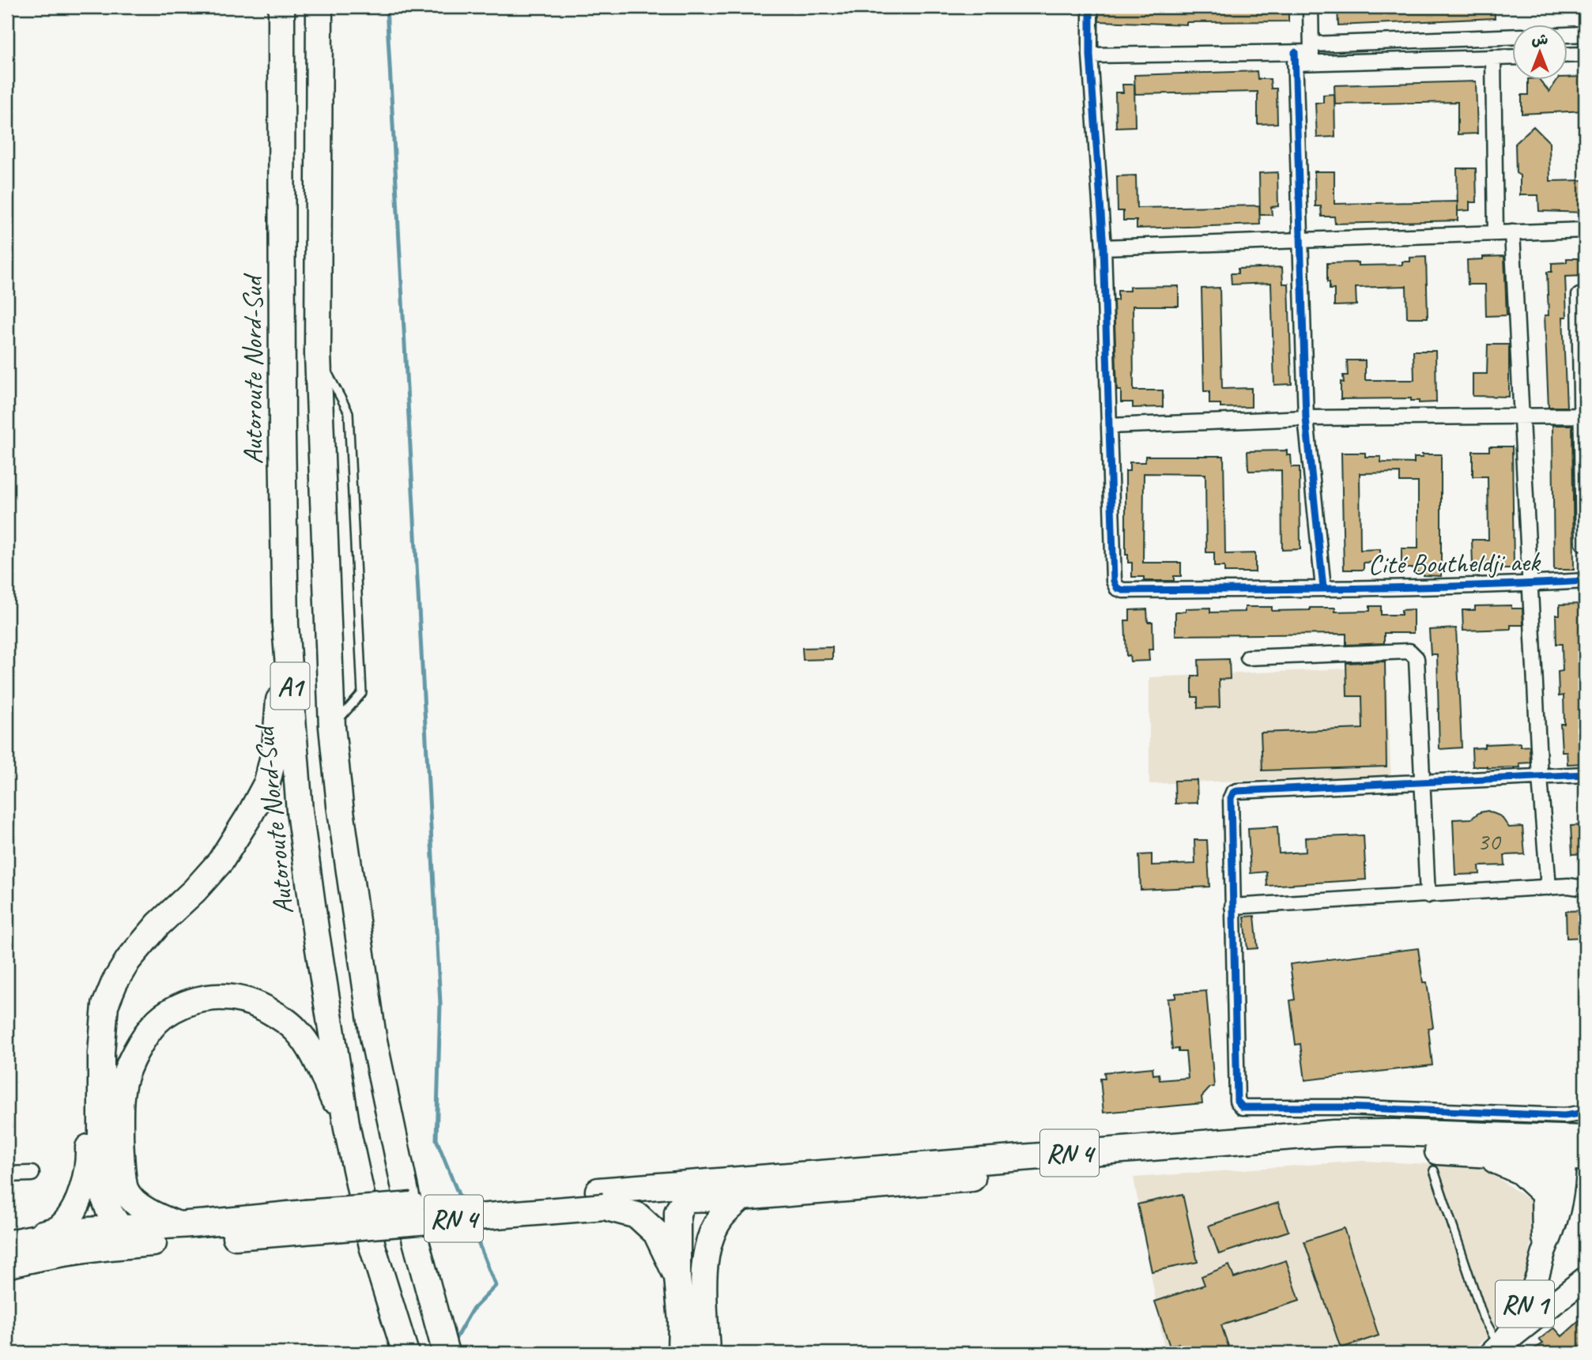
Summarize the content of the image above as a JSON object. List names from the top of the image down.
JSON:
{
  "streets": {
    "highway": ["Autoroute Nord-Sud", "A1", "RN 4"],
    "main road": ["RN 1"],
    "street": ["Cité Boutheldji aek"]
  },
  "crossings": [
    ["RN 4", "RN 1"]
  ],
  "house_numbers": ["30"],
  "north": "top"
}
